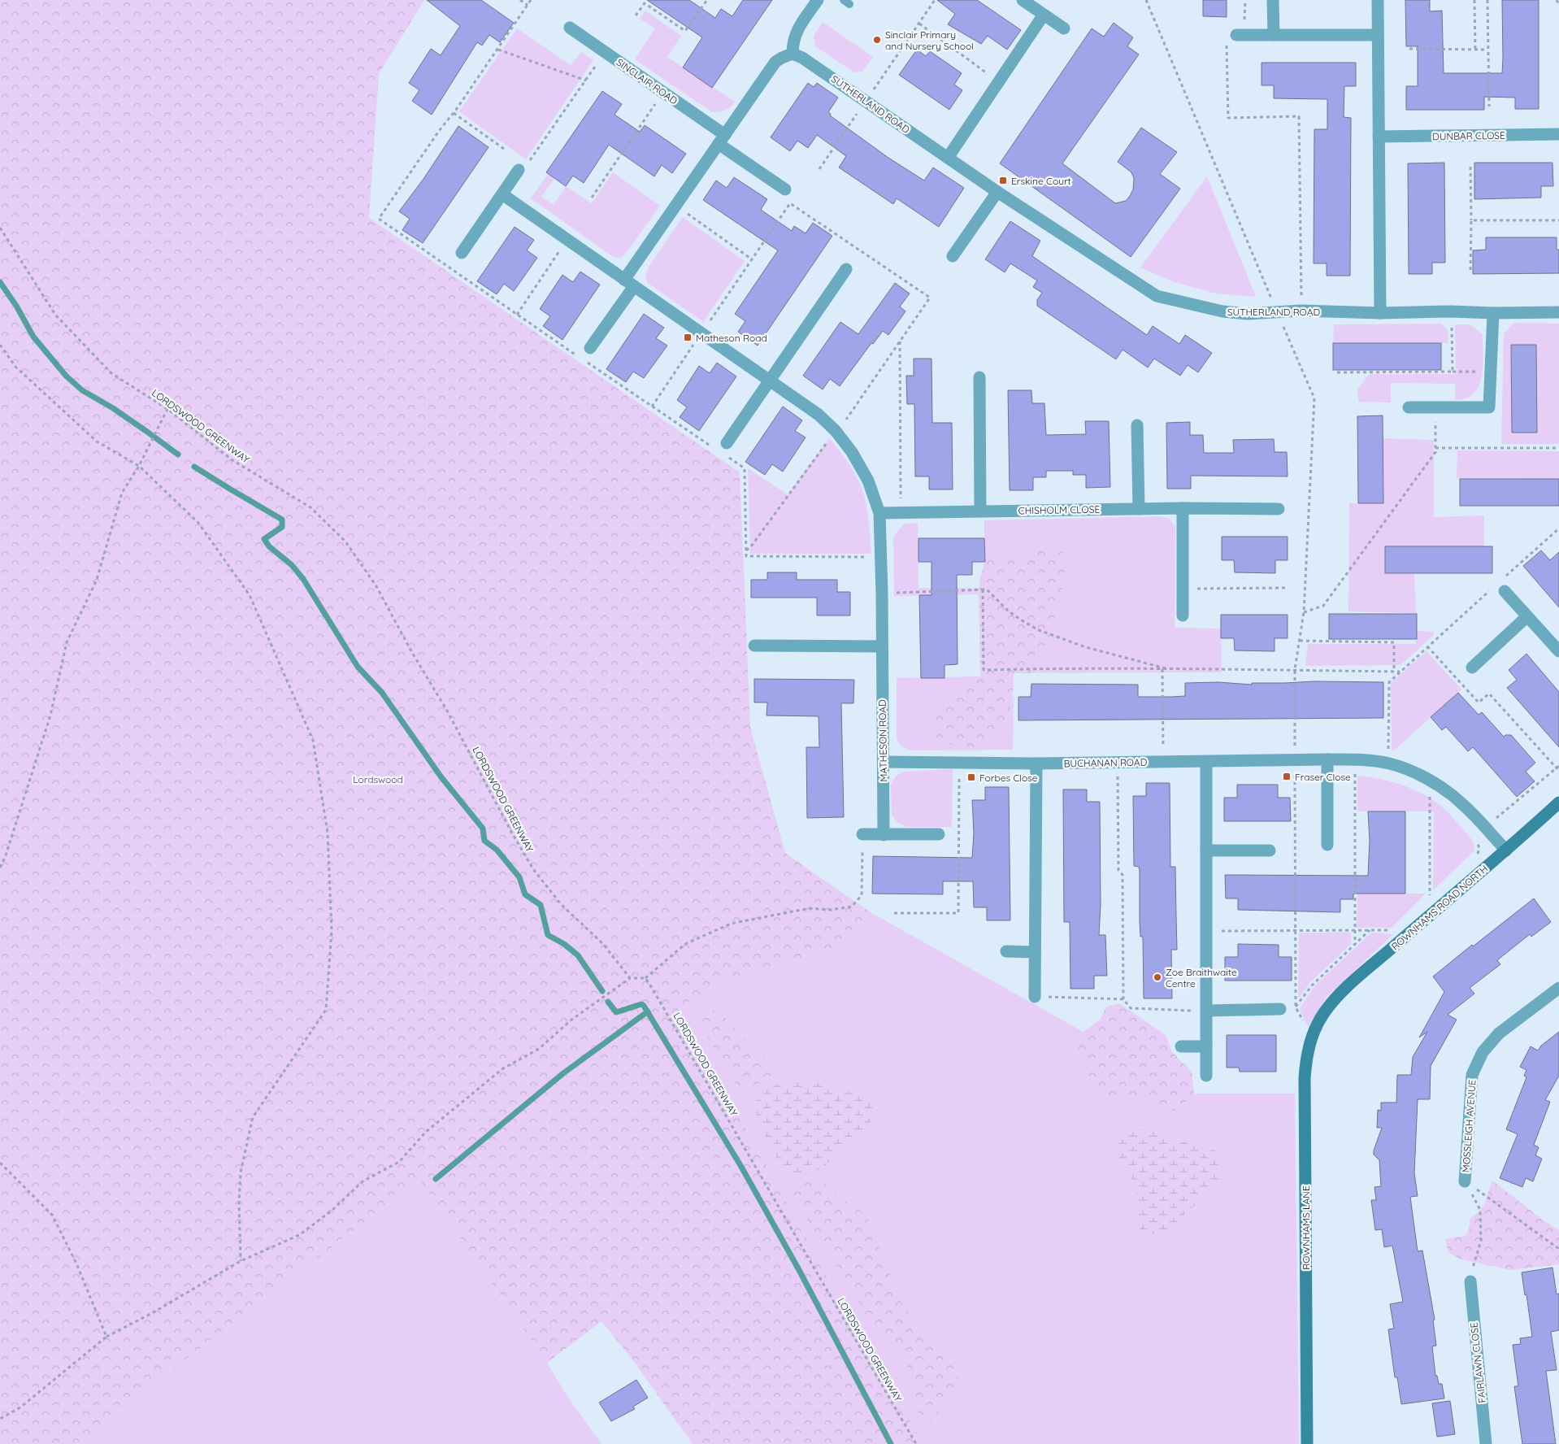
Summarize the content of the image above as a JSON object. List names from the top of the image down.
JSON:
{
  "streets": {
    "street": [
      "SINCLAIR ROAD",
      "SUTHERLAND ROAD",
      "DUNBAR CLOSE",
      "CHISHOLM CLOSE",
      "MATHESON ROAD",
      "BUCHANAN ROAD",
      "ROWNHAMS ROAD NORTH",
      "MOSSLEIGH AVENUE",
      "ROWNHAMS LANE",
      "FAIRLAWN CLOSE"
    ],
    "path": ["LORDSWOOD GREENWAY"]
  },
  "crossings": [
    ["CHISHOLM CLOSE", "MATHESON ROAD"],
    ["MATHESON ROAD", "BUCHANAN ROAD"],
    ["BUCHANAN ROAD", "ROWNHAMS ROAD NORTH"],
    ["ROWNHAMS ROAD NORTH", "ROWNHAMS LANE"]
  ],
  "parks": ["Lordswood"],
  "places": {
    "other": ["Sinclair Primary and Nursery School", "Zoe Braithwaite Centre"],
    "transit": [
      "Erskine Court",
      "Matheson Road",
      "Fraser Close",
      "Forbes Close"
    ]
  }
}
